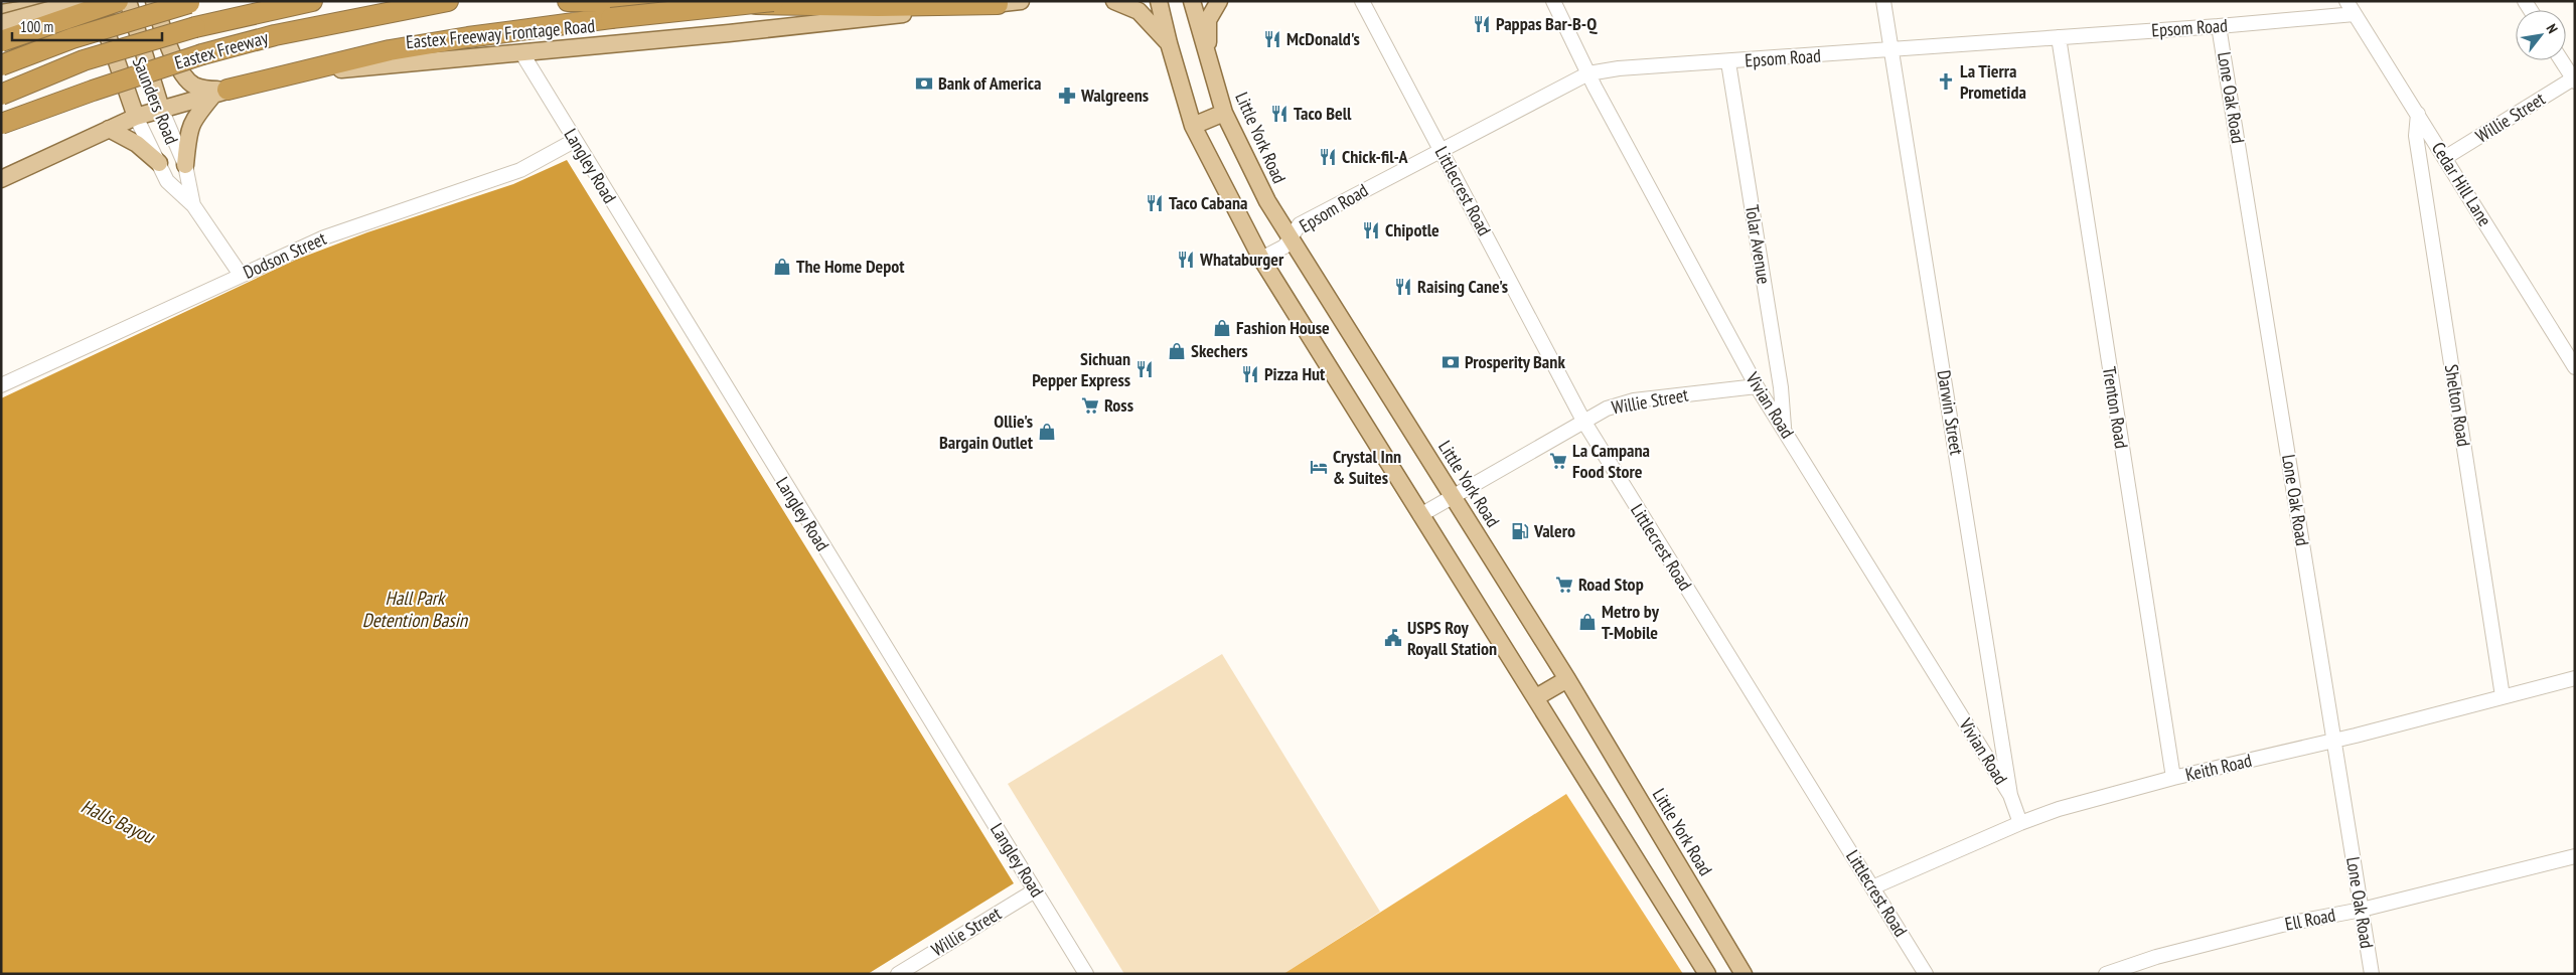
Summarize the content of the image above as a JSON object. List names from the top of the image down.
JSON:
{
  "streets": {
    "highway": ["Eastex Freeway"],
    "main road": ["Eastex Freeway Frontage Road", "Saunders Road", "Little York Road"],
    "street": [
      "Epsom Road",
      "Lone Oak Road",
      "Willie Street",
      "Langley Road",
      "Cedar Hill Lane",
      "Littlecrest Road",
      "Tolar Avenue",
      "Dodson Street",
      "Vivian Road",
      "Shelton Road",
      "Trenton Road",
      "Darwin Street",
      "Keith Road",
      "Ell Road"
    ]
  },
  "crossings": [
    ["Epsom Road", "Lone Oak Road"],
    ["Epsom Road", "Little York Road"],
    ["Epsom Road", "Cedar Hill Lane"],
    ["Epsom Road", "Littlecrest Road"],
    ["Epsom Road", "Tolar Avenue"],
    ["Epsom Road", "Vivian Road"],
    ["Epsom Road", "Trenton Road"],
    ["Epsom Road", "Darwin Street"],
    ["Eastex Freeway Frontage Road", "Saunders Road"],
    ["Eastex Freeway Frontage Road", "Langley Road"],
    ["Lone Oak Road", "Keith Road"],
    ["Lone Oak Road", "Ell Road"],
    ["Saunders Road", "Dodson Street"],
    ["Willie Street", "Little York Road"],
    ["Willie Street", "Langley Road"],
    ["Willie Street", "Cedar Hill Lane"],
    ["Willie Street", "Littlecrest Road"],
    ["Willie Street", "Vivian Road"],
    ["Langley Road", "Dodson Street"],
    ["Cedar Hill Lane", "Shelton Road"],
    ["Littlecrest Road", "Keith Road"],
    ["Tolar Avenue", "Vivian Road"],
    ["Vivian Road", "Darwin Street"],
    ["Shelton Road", "Keith Road"],
    ["Trenton Road", "Keith Road"],
    ["Darwin Street", "Keith Road"]
  ],
  "water": ["Hall Park Detention Basin", "Halls Bayou"],
  "places": {
    "restaurant": [
      "Pappas Bar-B-Q",
      "McDonald's",
      "Taco Bell",
      "Chick-fil-A",
      "Taco Cabana",
      "Chipotle",
      "Whataburger",
      "Raising Cane's",
      "Sichuan Pepper Express",
      "Pizza Hut"
    ],
    "church": ["La Tierra Prometida"],
    "bank": ["Bank of America", "Prosperity Bank"],
    "pharmacy": ["Walgreens"],
    "shop": [
      "The Home Depot",
      "Fashion House",
      "Skechers",
      "Ollie's Bargain Outlet",
      "Metro by T-Mobile"
    ],
    "supermarket": ["Ross", "La Campana Food Store", "Road Stop"],
    "hotel": ["Crystal Inn & Suites"],
    "fuel station": ["Valero"],
    "public building": ["USPS Roy Royall Station"]
  },
  "scale_bar": "100 m",
  "north": "top right"
}
